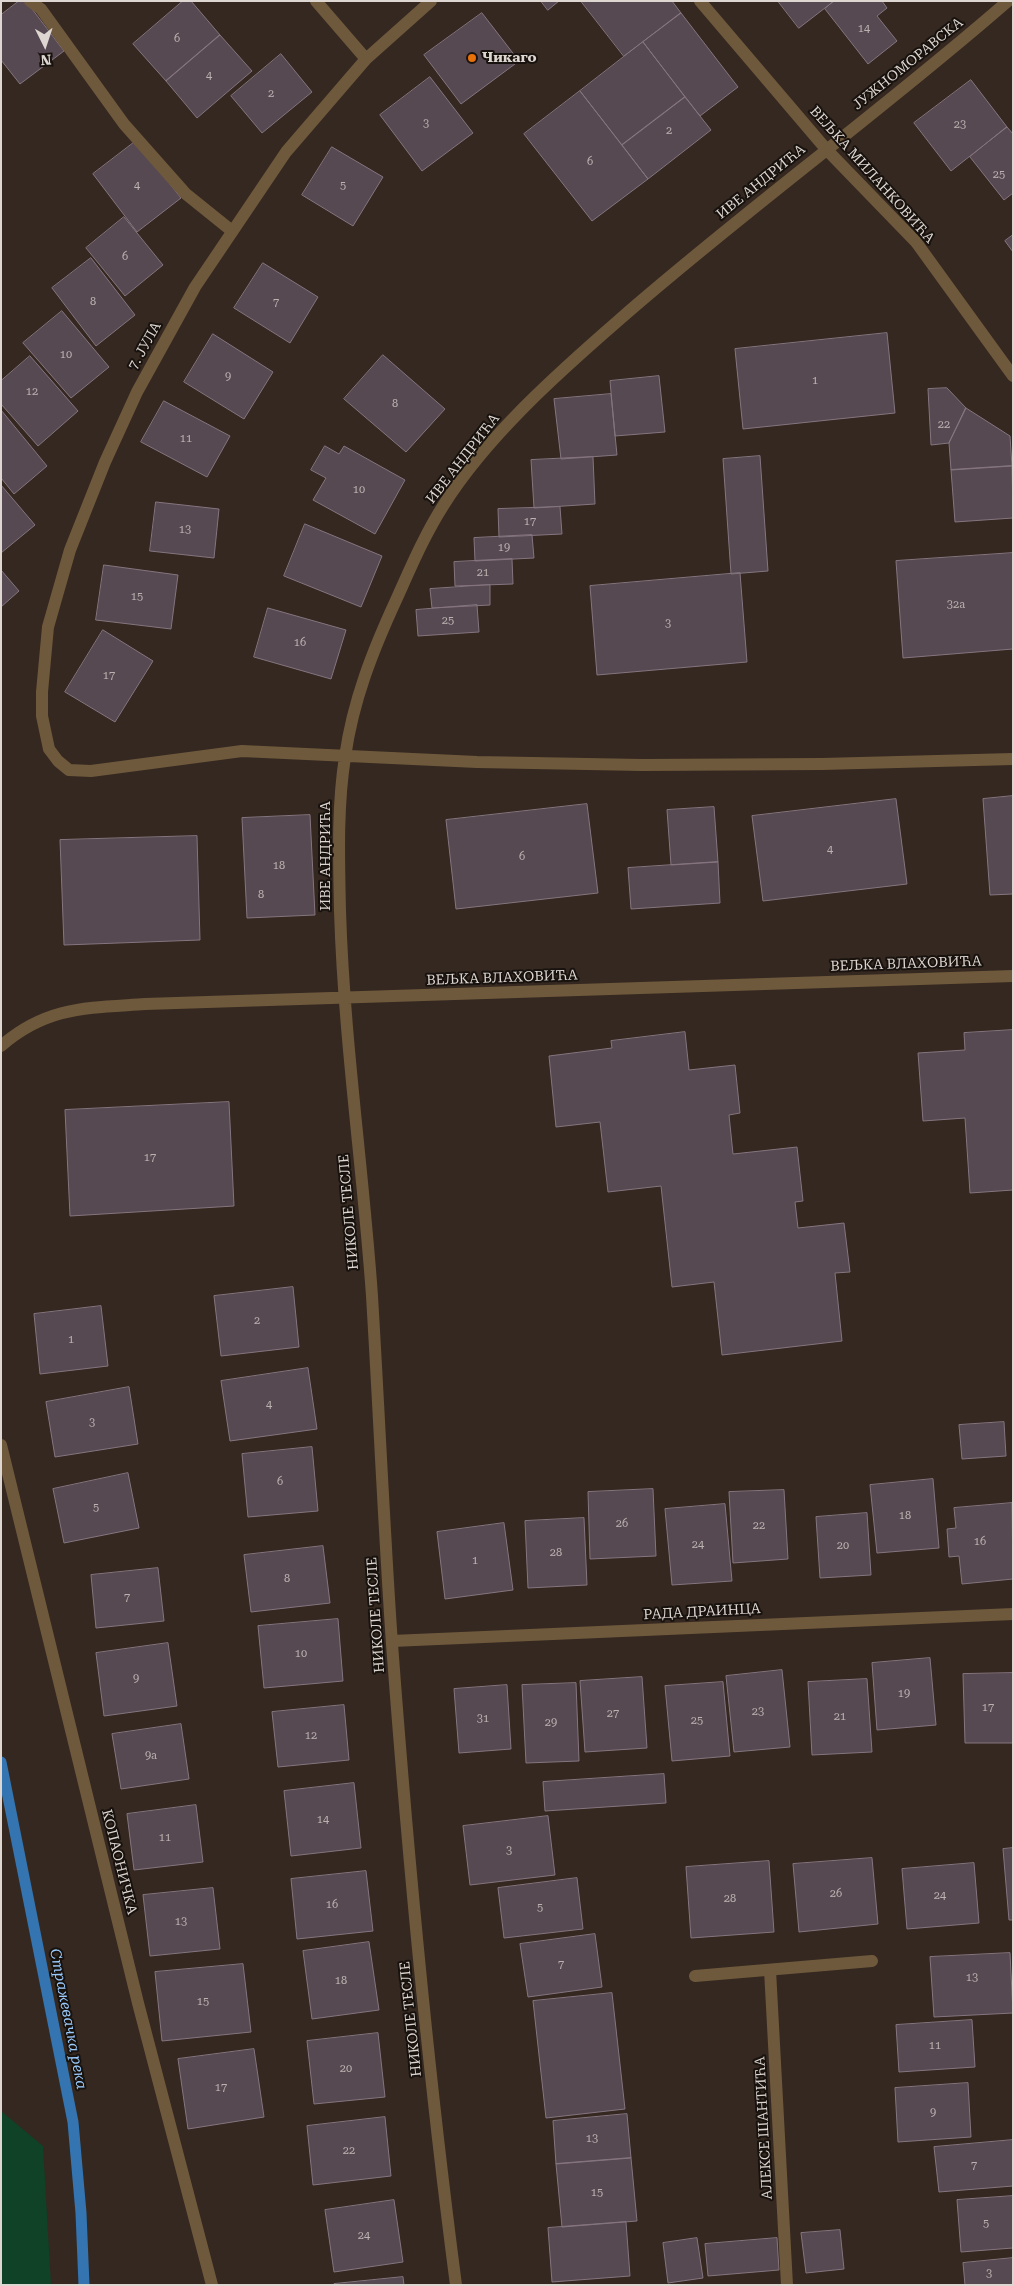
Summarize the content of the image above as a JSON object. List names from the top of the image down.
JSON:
{
  "streets": {
    "street": [
      "ЈУЖНОМОРАВСКА",
      "ВЕЉКА МИЛАНКОВИЋА",
      "ИВЕ АНДРИЋА",
      "7. ЈУЛА",
      "ВЕЉКА ВЛАХОВИЋА",
      "НИКОЛЕ ТЕСЛЕ",
      "РАДА ДРАИНЦА",
      "КОПАОНИЧКА",
      "АЛЕКСЕ ШАНТИЋА"
    ]
  },
  "crossings": [
    ["ЈУЖНОМОРАВСКА", "ВЕЉКА МИЛАНКОВИЋА"],
    ["ЈУЖНОМОРАВСКА", "ИВЕ АНДРИЋА"],
    ["ВЕЉКА МИЛАНКОВИЋА", "ИВЕ АНДРИЋА"],
    ["ИВЕ АНДРИЋА", "7. ЈУЛА"],
    ["ИВЕ АНДРИЋА", "НИКОЛЕ ТЕСЛЕ"],
    ["ВЕЉКА ВЛАХОВИЋА", "НИКОЛЕ ТЕСЛЕ"],
    ["НИКОЛЕ ТЕСЛЕ", "РАДА ДРАИНЦА"]
  ],
  "water": ["Стражевачка река"],
  "places": ["Чикаго"],
  "house_numbers": [
    "14",
    "6",
    "4",
    "2",
    "3",
    "23",
    "2",
    "6",
    "25",
    "4",
    "5",
    "6",
    "8",
    "7",
    "10",
    "9",
    "1",
    "12",
    "8",
    "22",
    "11",
    "10",
    "17",
    "13",
    "19",
    "21",
    "15",
    "32a",
    "25",
    "3",
    "16",
    "17",
    "4",
    "6",
    "18",
    "8",
    "17",
    "2",
    "1",
    "4",
    "3",
    "6",
    "5",
    "18",
    "26",
    "22",
    "16",
    "24",
    "20",
    "28",
    "1",
    "8",
    "7",
    "10",
    "9",
    "19",
    "17",
    "23",
    "27",
    "21",
    "31",
    "25",
    "29",
    "12",
    "9a",
    "14",
    "11",
    "3",
    "26",
    "24",
    "28",
    "16",
    "5",
    "13",
    "7",
    "13",
    "18",
    "15",
    "11",
    "20",
    "17",
    "9",
    "13",
    "22",
    "7",
    "15",
    "5",
    "24",
    "3"
  ],
  "north": "bottom"
}
